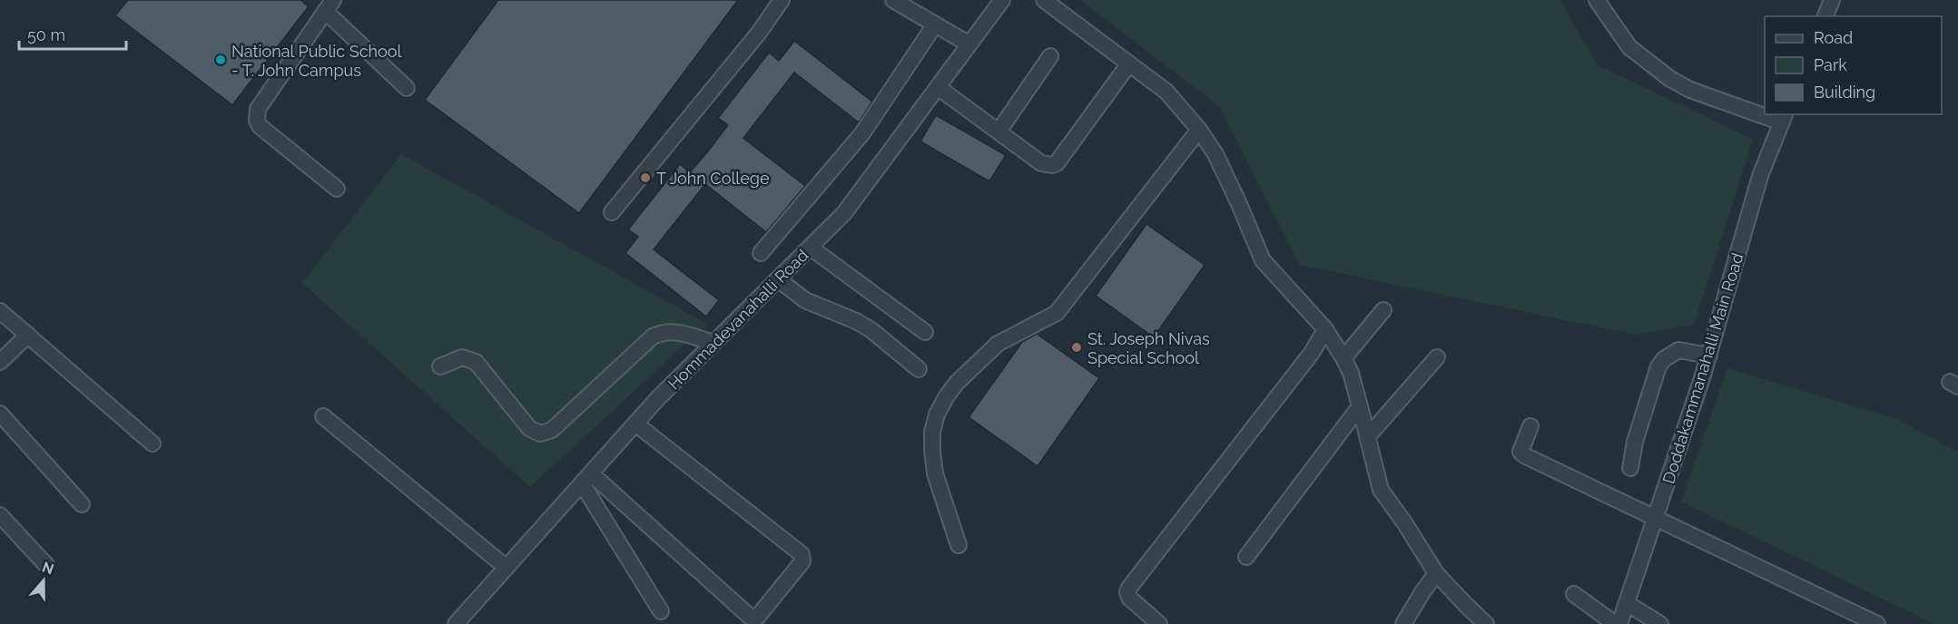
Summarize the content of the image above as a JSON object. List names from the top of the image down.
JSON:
{
  "streets": {
    "street": ["Hommadevanahalli Road", "Doddakammanahalli Main Road"]
  },
  "places": ["National Public School - T. John Campus", "T John College", "St. Joseph Nivas Special School"],
  "legend": ["Road", "Park", "Building"],
  "scale_bar": "50 m",
  "north": "top"
}
